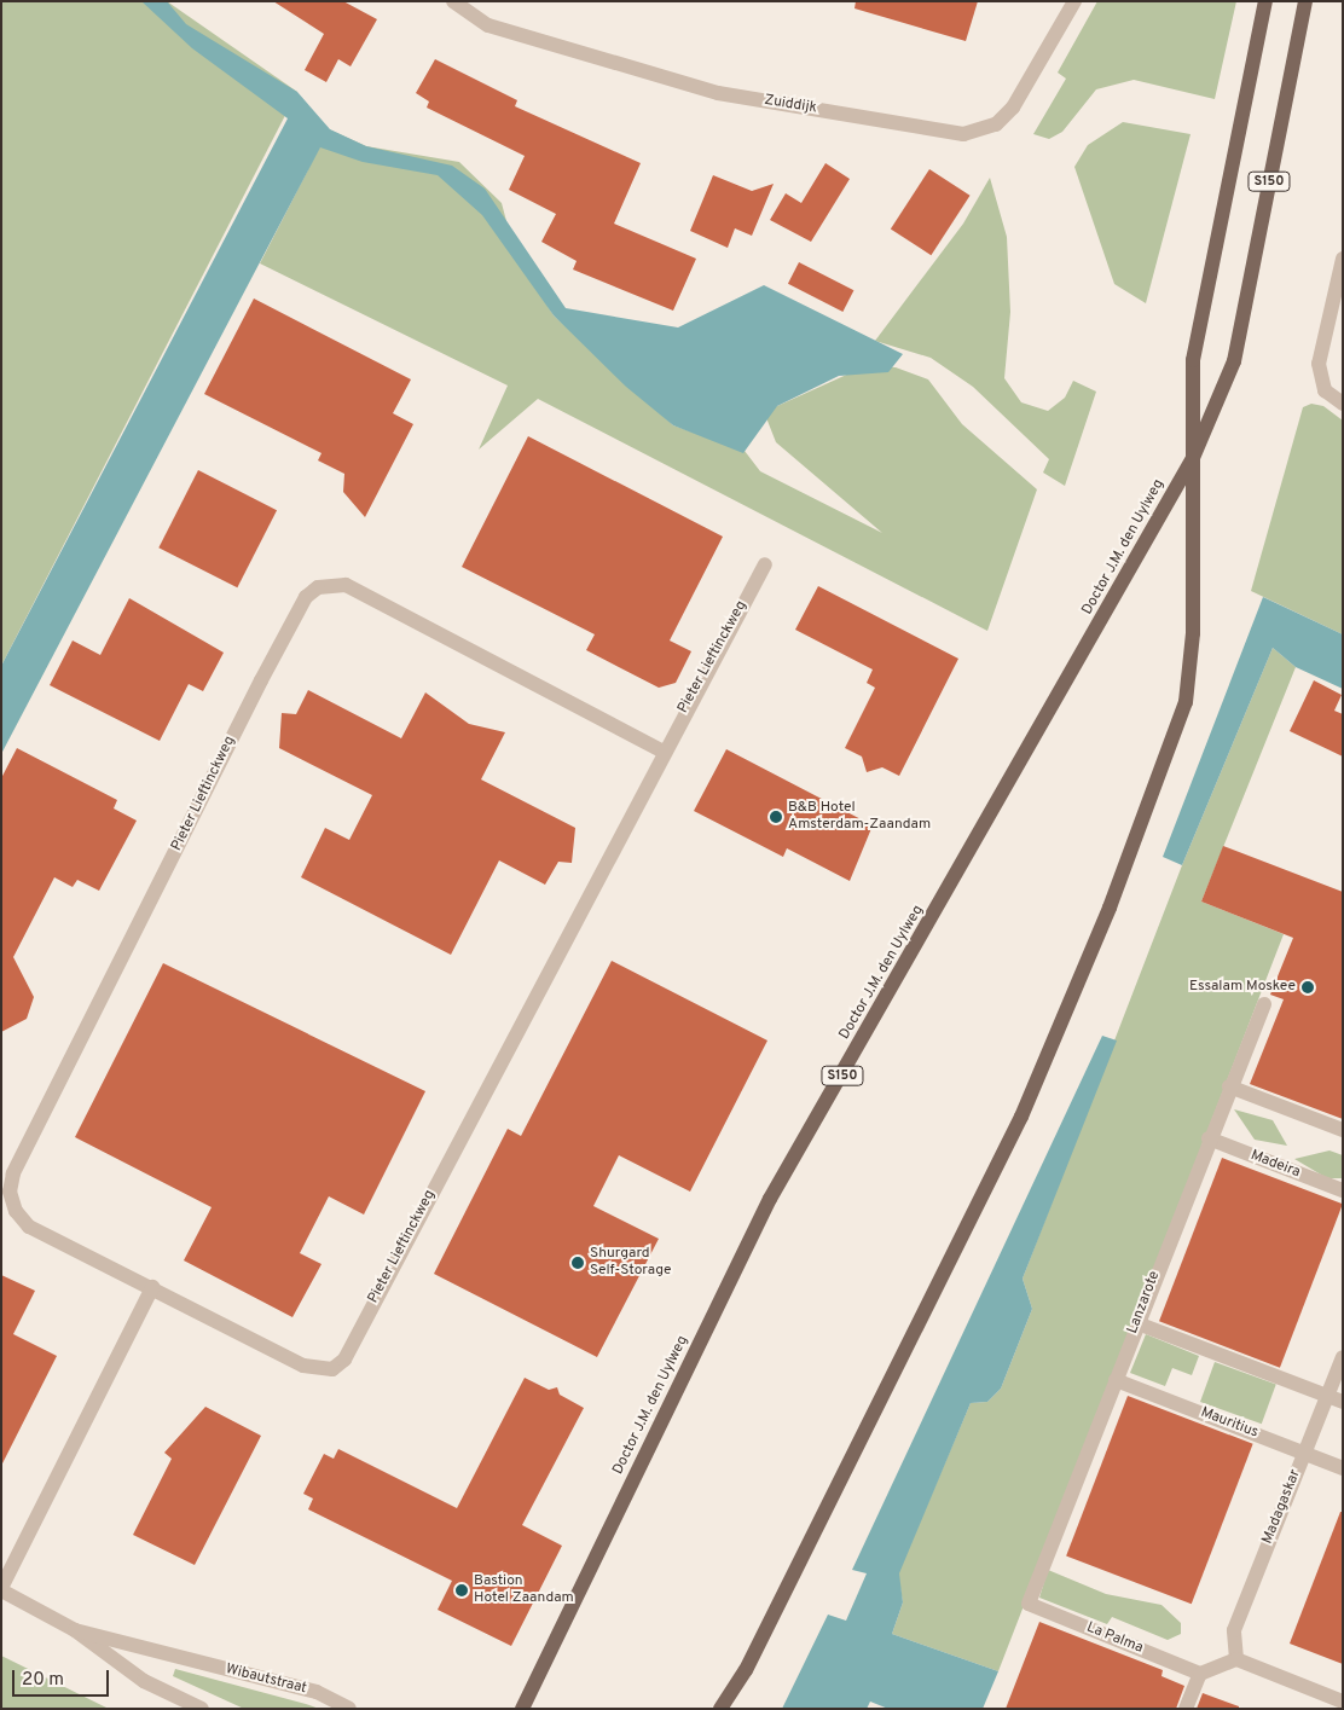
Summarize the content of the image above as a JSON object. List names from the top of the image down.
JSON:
{
  "streets": {
    "main road": ["S150", "Doctor J.M. den Uylweg"],
    "street": [
      "Zuiddijk",
      "Pieter Lieftinckweg",
      "Madeira",
      "Lanzarote",
      "Mauritius",
      "Madagaskar",
      "La Palma",
      "Wibautstraat"
    ]
  },
  "crossings": [
    ["Madeira", "Lanzarote"],
    ["Lanzarote", "Mauritius"],
    ["Lanzarote", "La Palma"],
    ["Mauritius", "Madagaskar"]
  ],
  "places": [
    "B&B Hotel Amsterdam-Zaandam",
    "Essalam Moskee",
    "Shurgard Self-Storage",
    "Bastion Hotel Zaandam"
  ],
  "scale_bar": "20 m"
}
